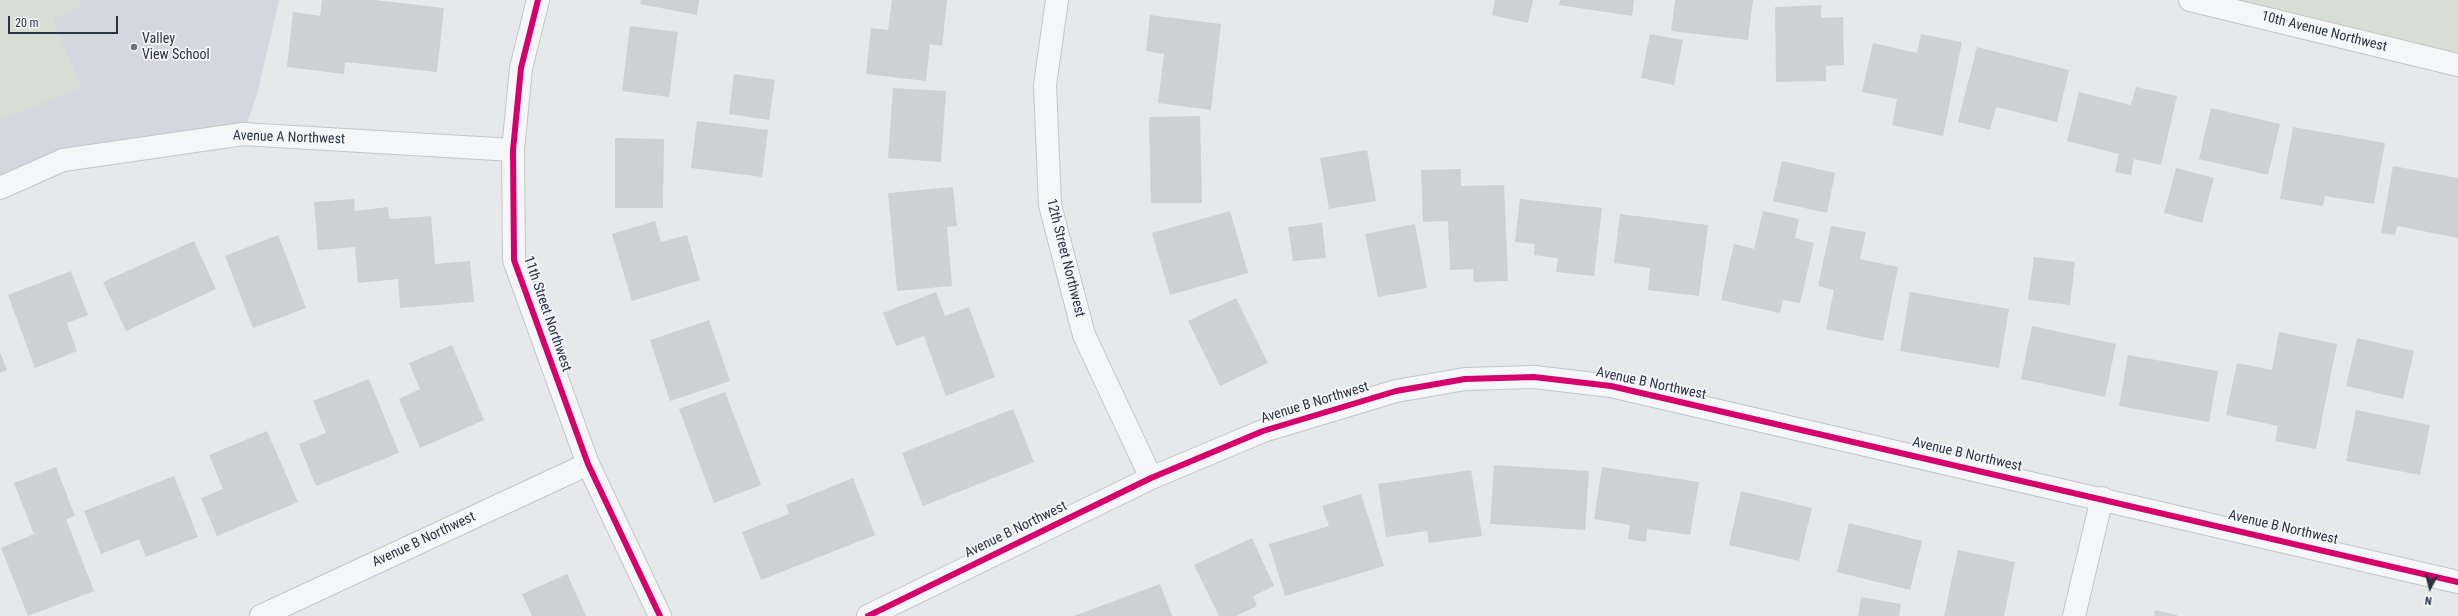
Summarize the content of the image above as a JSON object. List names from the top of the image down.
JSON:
{
  "streets": {
    "street": [
      "10th Avenue Northwest",
      "Avenue A Northwest",
      "12th Street Northwest",
      "11th Street Northwest",
      "Avenue B Northwest"
    ]
  },
  "crossings": [
    ["Avenue A Northwest", "11th Street Northwest"],
    ["12th Street Northwest", "Avenue B Northwest"],
    ["11th Street Northwest", "Avenue B Northwest"]
  ],
  "places": ["Valley View School"],
  "scale_bar": "20 m",
  "north": "bottom"
}
